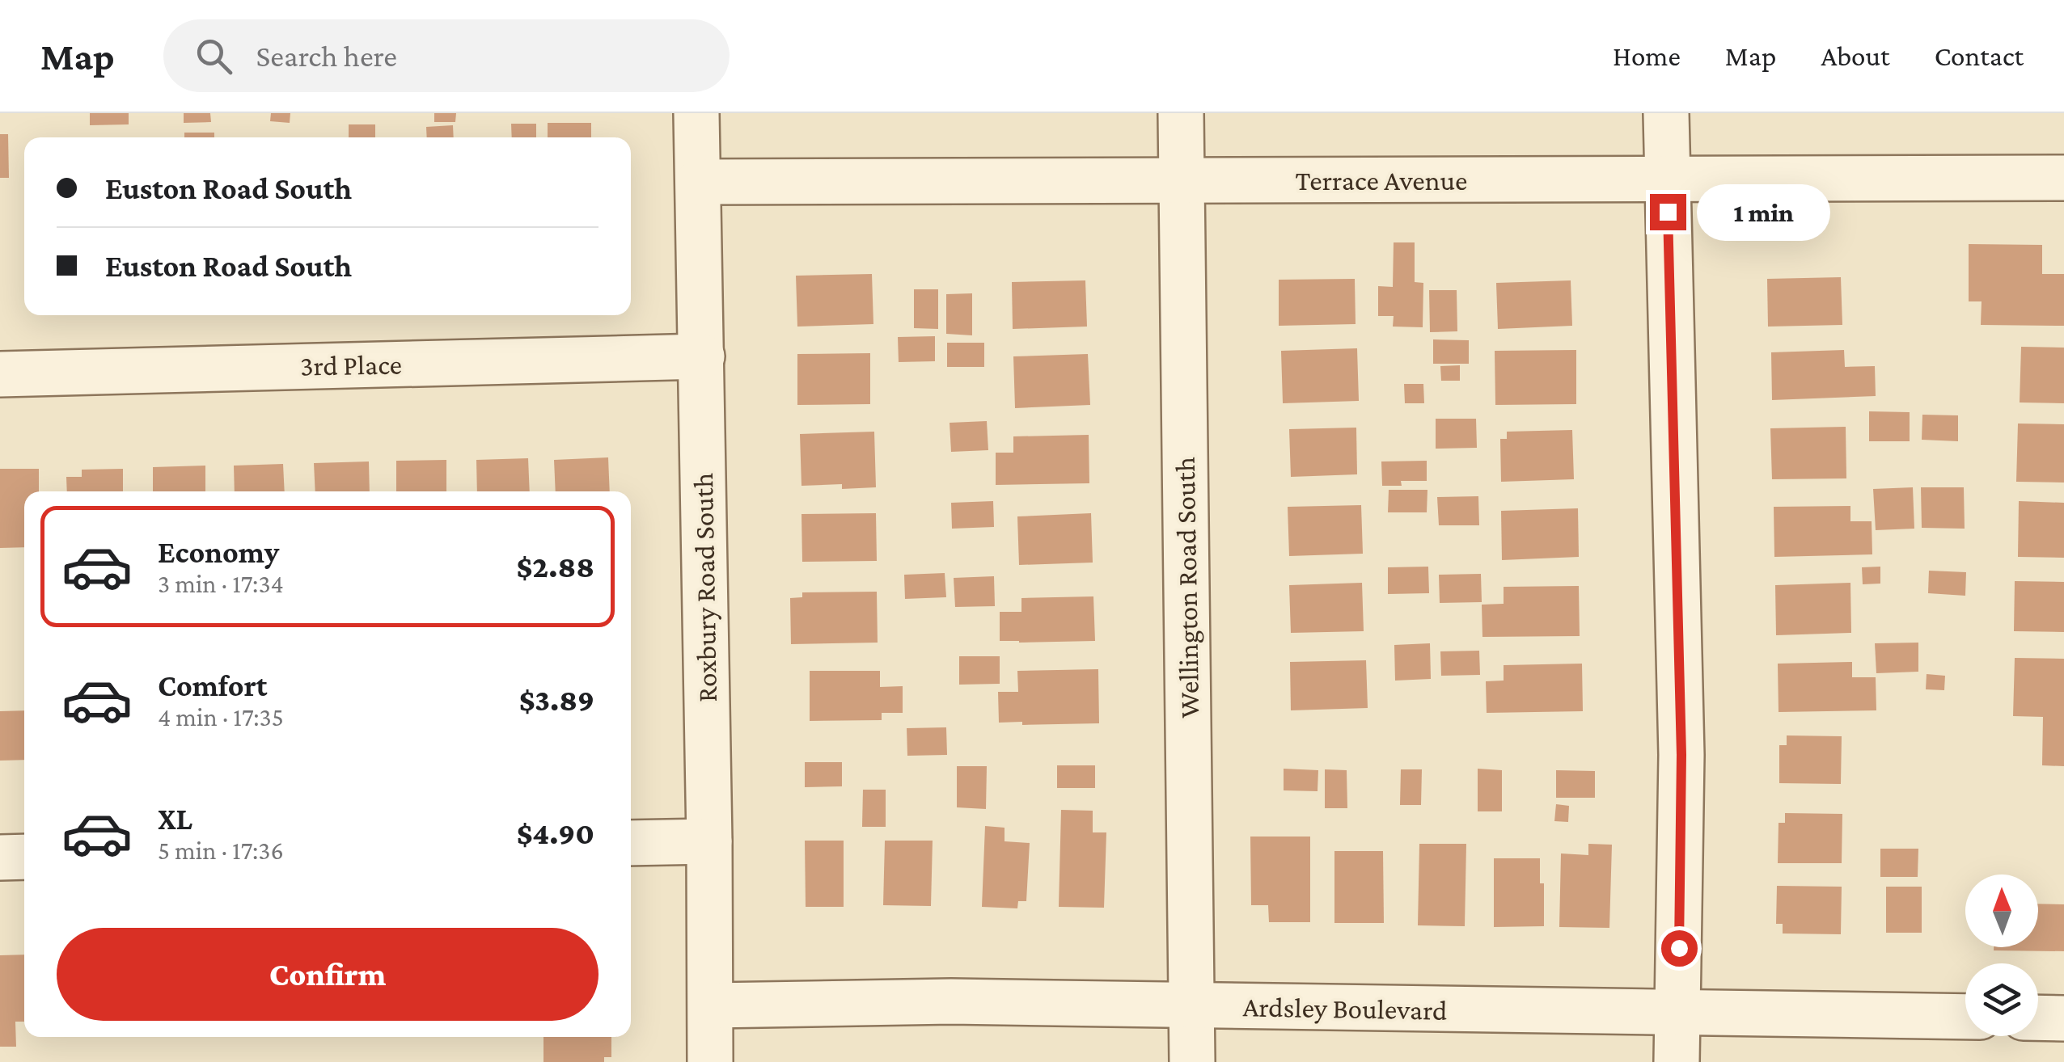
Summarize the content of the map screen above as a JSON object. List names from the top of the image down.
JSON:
{
  "streets": {
    "street": [
      "Terrace Avenue",
      "3rd Place",
      "Roxbury Road South",
      "Wellington Road South",
      "Ardsley Boulevard"
    ]
  },
  "crossings": [
    ["Terrace Avenue", "Roxbury Road South"],
    ["Terrace Avenue", "Wellington Road South"],
    ["3rd Place", "Roxbury Road South"],
    ["Roxbury Road South", "Ardsley Boulevard"],
    ["Wellington Road South", "Ardsley Boulevard"]
  ],
  "north": "top",
  "page": {
    "header": "Map",
    "search": "Search here",
    "nav": [
      "Home",
      "Map",
      "About",
      "Contact"
    ],
    "banner": ["Euston Road South", "Euston Road South"],
    "bubble": "1 min",
    "list": [
      {
        "name": "Economy",
        "note": "3 min · 17:34",
        "value": "$2.88"
      },
      {
        "name": "Comfort",
        "note": "4 min · 17:35",
        "value": "$3.89"
      },
      {
        "name": "XL",
        "note": "5 min · 17:36",
        "value": "$4.90"
      }
    ],
    "buttons": "Confirm"
  }
}
